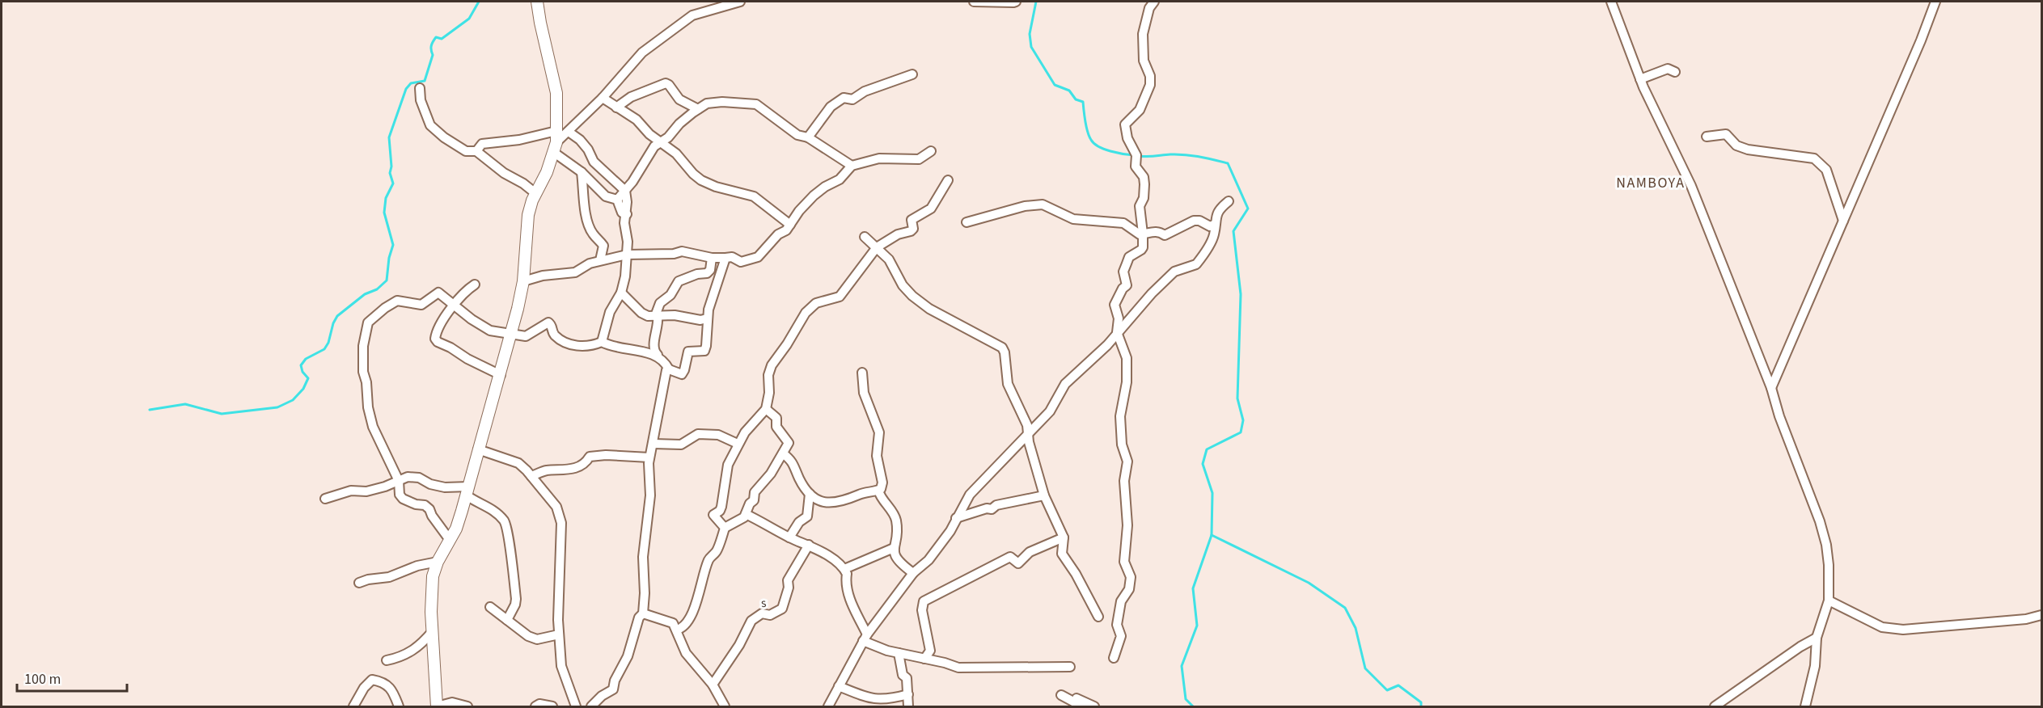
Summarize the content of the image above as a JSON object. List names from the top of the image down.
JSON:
{
  "streets": {
    "street": ["s"]
  },
  "districts": ["NAMBOYA"],
  "scale_bar": "100 m"
}
